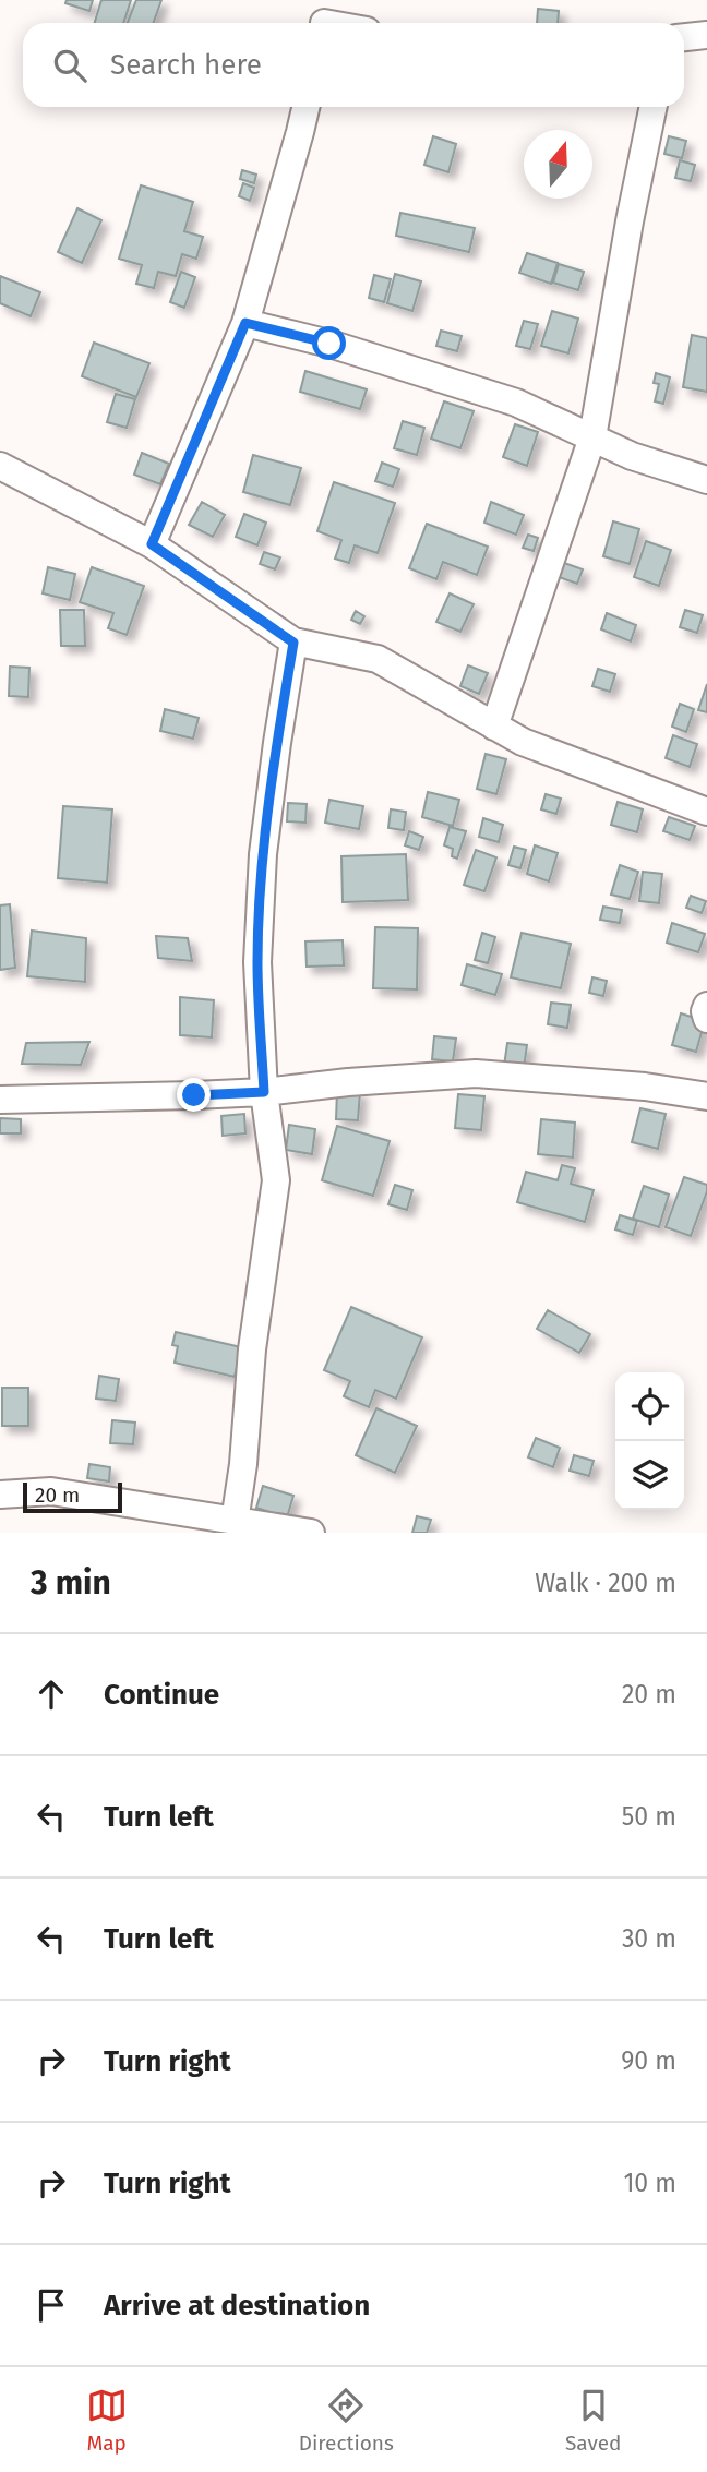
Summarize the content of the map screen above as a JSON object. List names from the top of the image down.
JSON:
{
  "scale_bar": "20 m",
  "north": "top",
  "page": {
    "search": "Search here",
    "scale": "20 m",
    "heading": ["3 min", "Walk · 200 m"],
    "list": [
      ["Continue", "20 m"],
      ["Turn left", "50 m"],
      ["Turn left", "30 m"],
      ["Turn right", "90 m"],
      ["Turn right", "10 m"],
      "Arrive at destination"
    ],
    "nav": ["Map", "Directions", "Saved"]
  }
}
